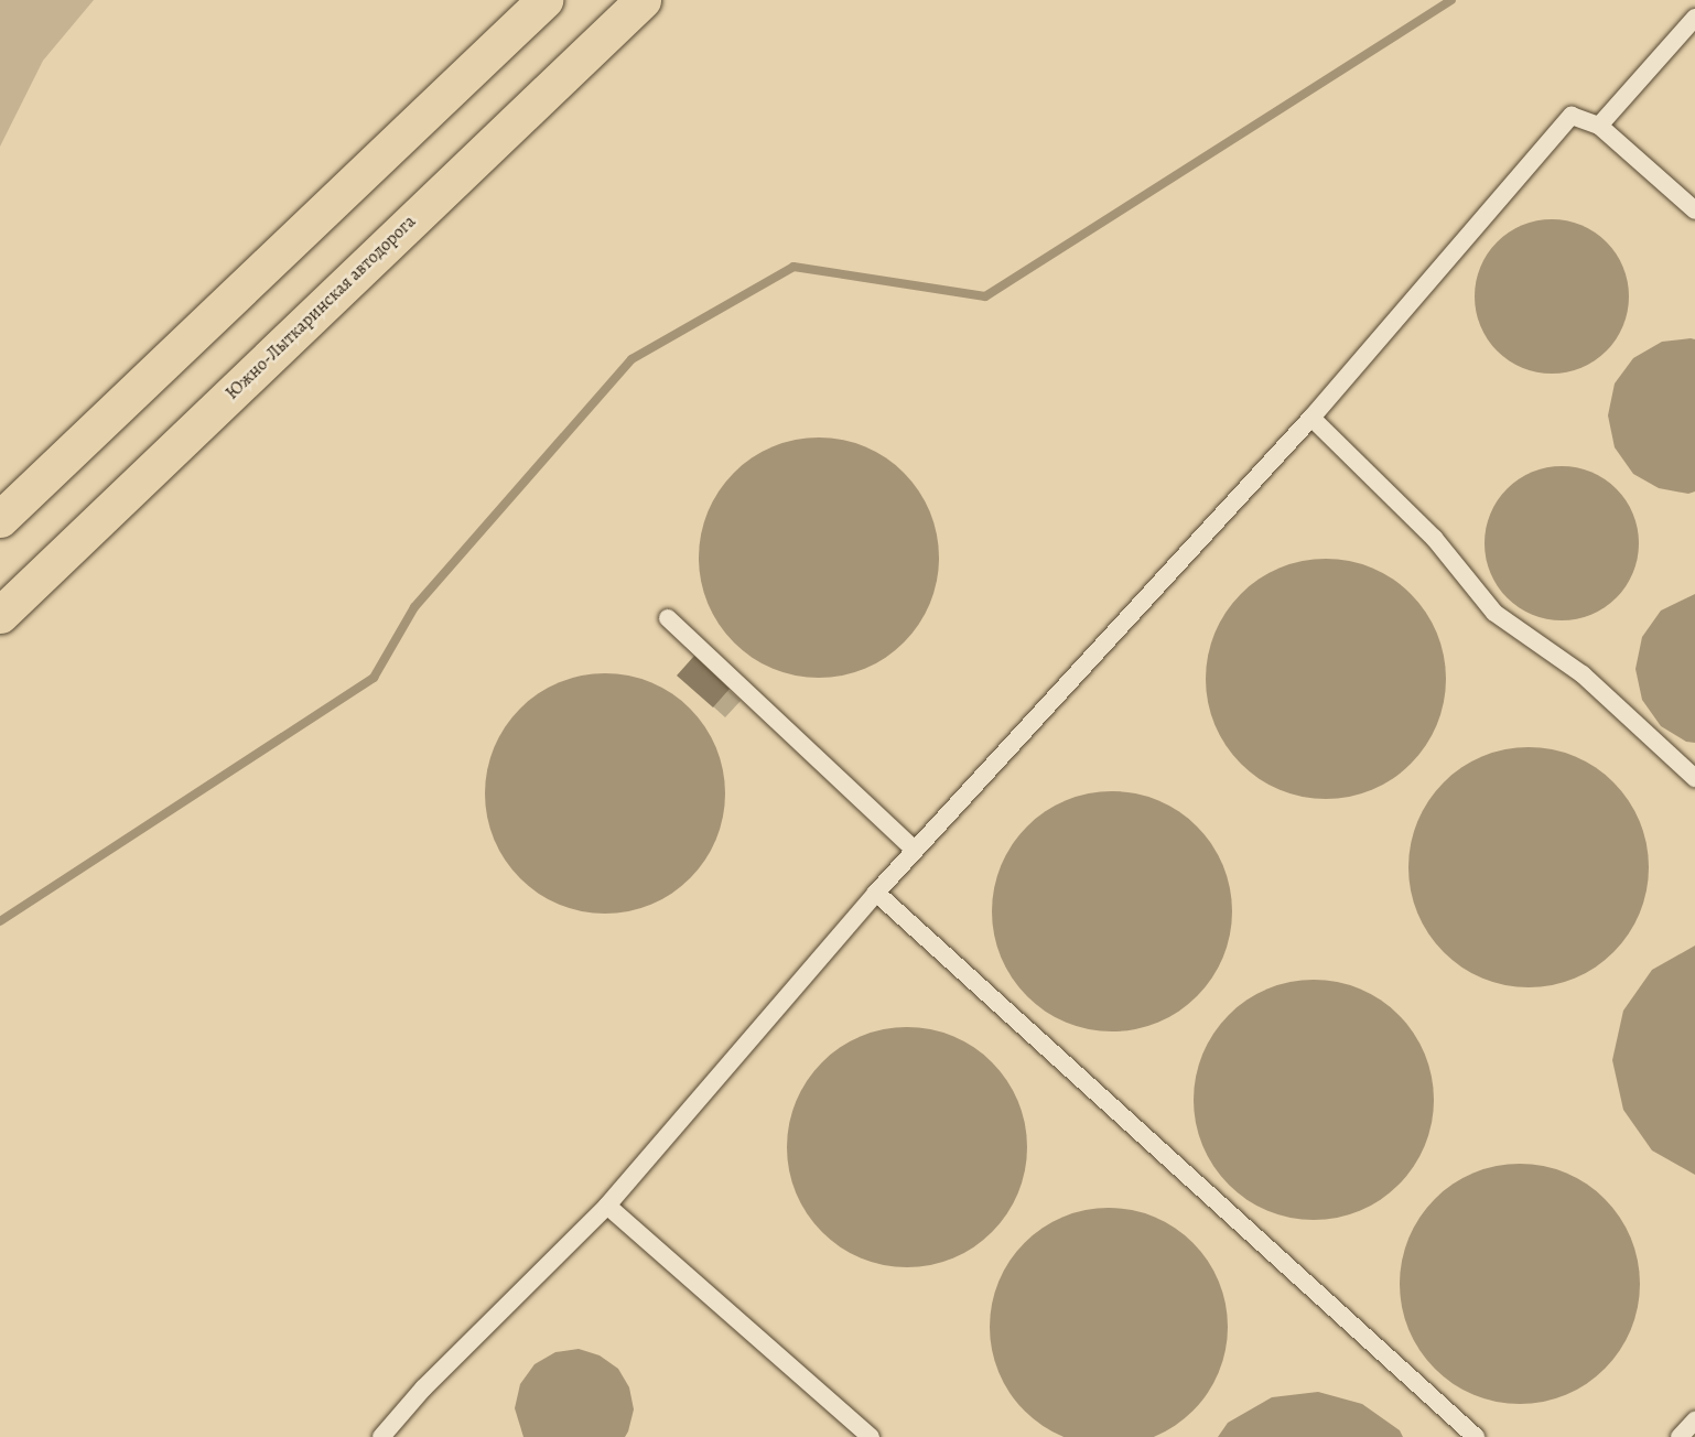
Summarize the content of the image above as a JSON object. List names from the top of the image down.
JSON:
{
  "streets": {
    "main road": ["Южно-Лыткаринская автодорога"]
  }
}
